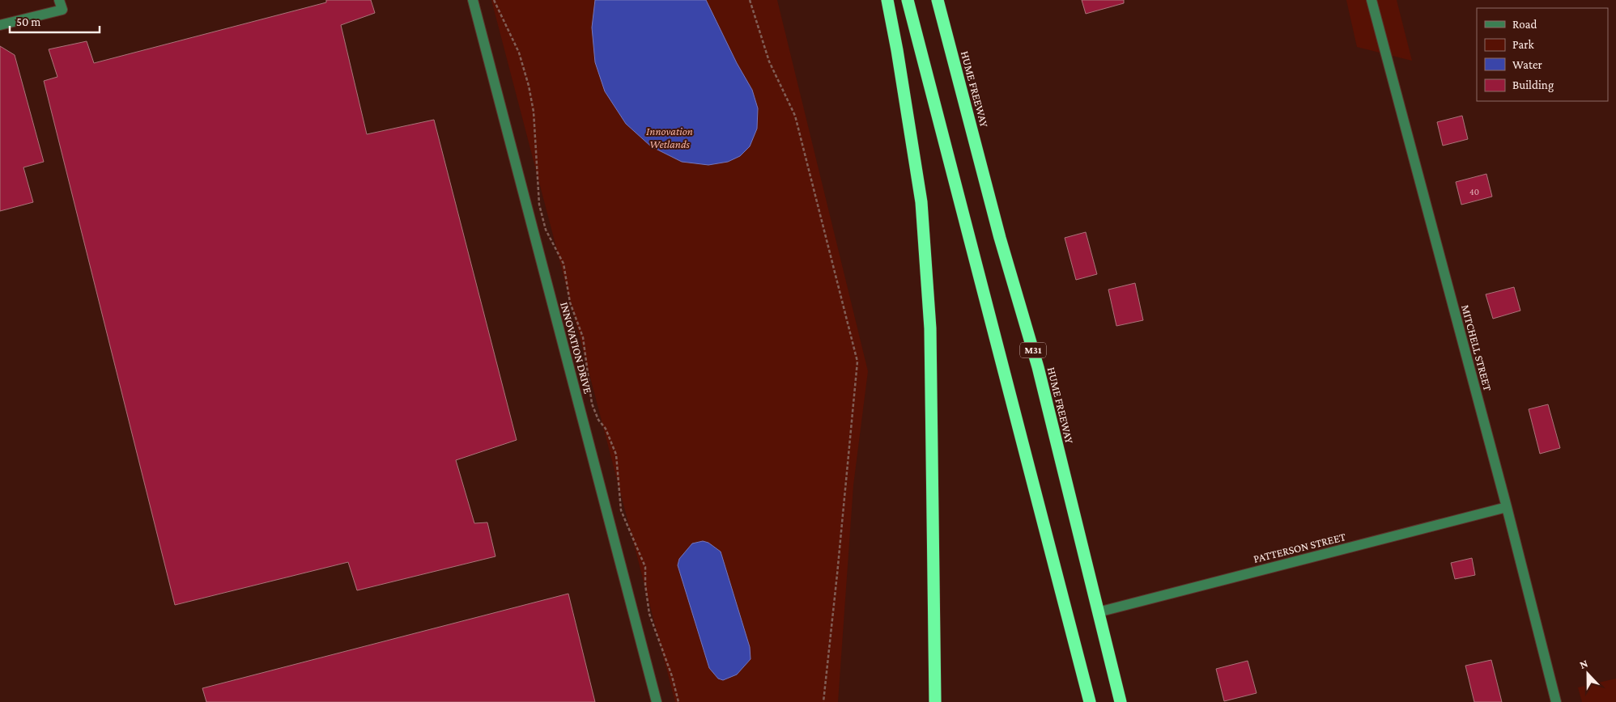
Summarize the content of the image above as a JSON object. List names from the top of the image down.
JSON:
{
  "streets": {
    "highway": ["HUME FREEWAY", "M31"],
    "street": ["INNOVATION DRIVE", "MITCHELL STREET", "PATTERSON STREET"]
  },
  "crossings": [
    ["HUME FREEWAY", "PATTERSON STREET"],
    ["MITCHELL STREET", "PATTERSON STREET"]
  ],
  "parks": ["Innovation Wetlands"],
  "house_numbers": ["40"],
  "legend": [
    "Road",
    "Park",
    "Water",
    "Building"
  ],
  "scale_bar": "50 m",
  "north": "top"
}
